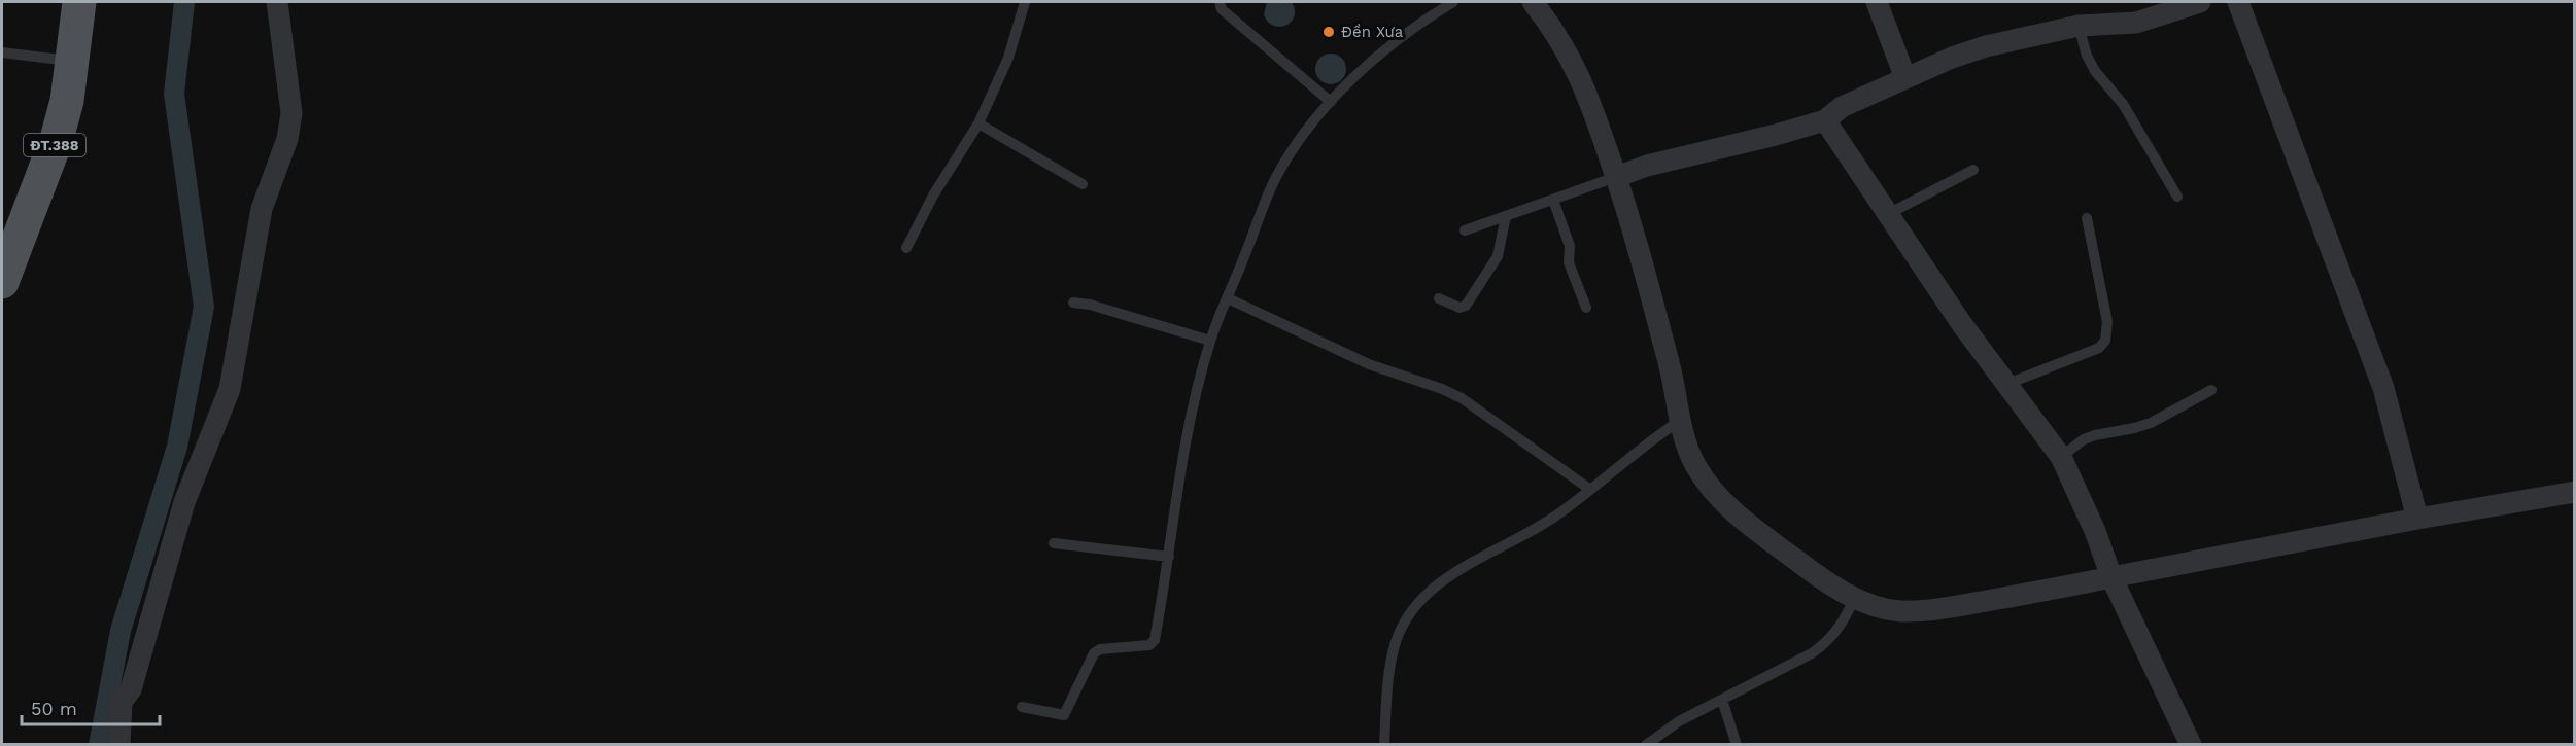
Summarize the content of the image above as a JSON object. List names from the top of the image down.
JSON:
{
  "streets": {
    "main road": ["ĐT.388"]
  },
  "places": ["Đền Xưa"],
  "scale_bar": "50 m"
}
